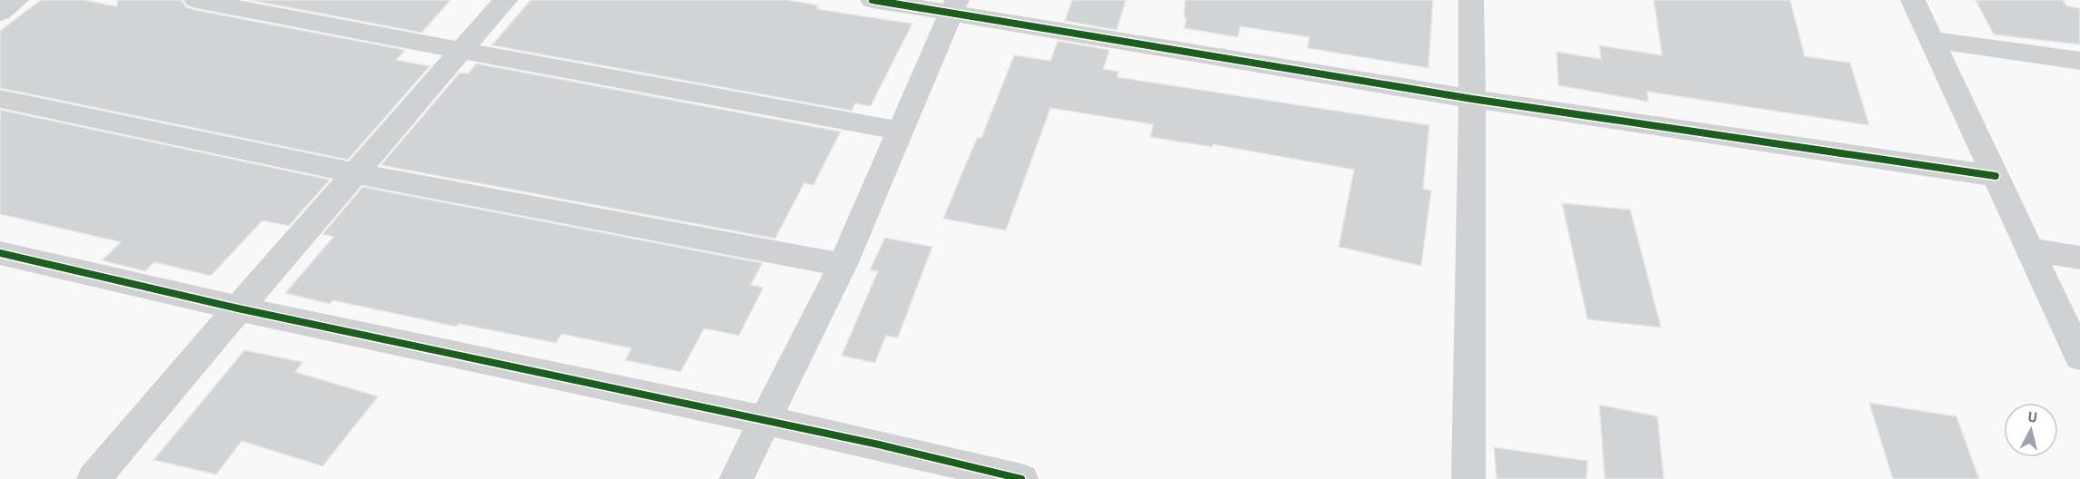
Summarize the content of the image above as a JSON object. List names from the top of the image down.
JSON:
{
  "north": "top"
}
